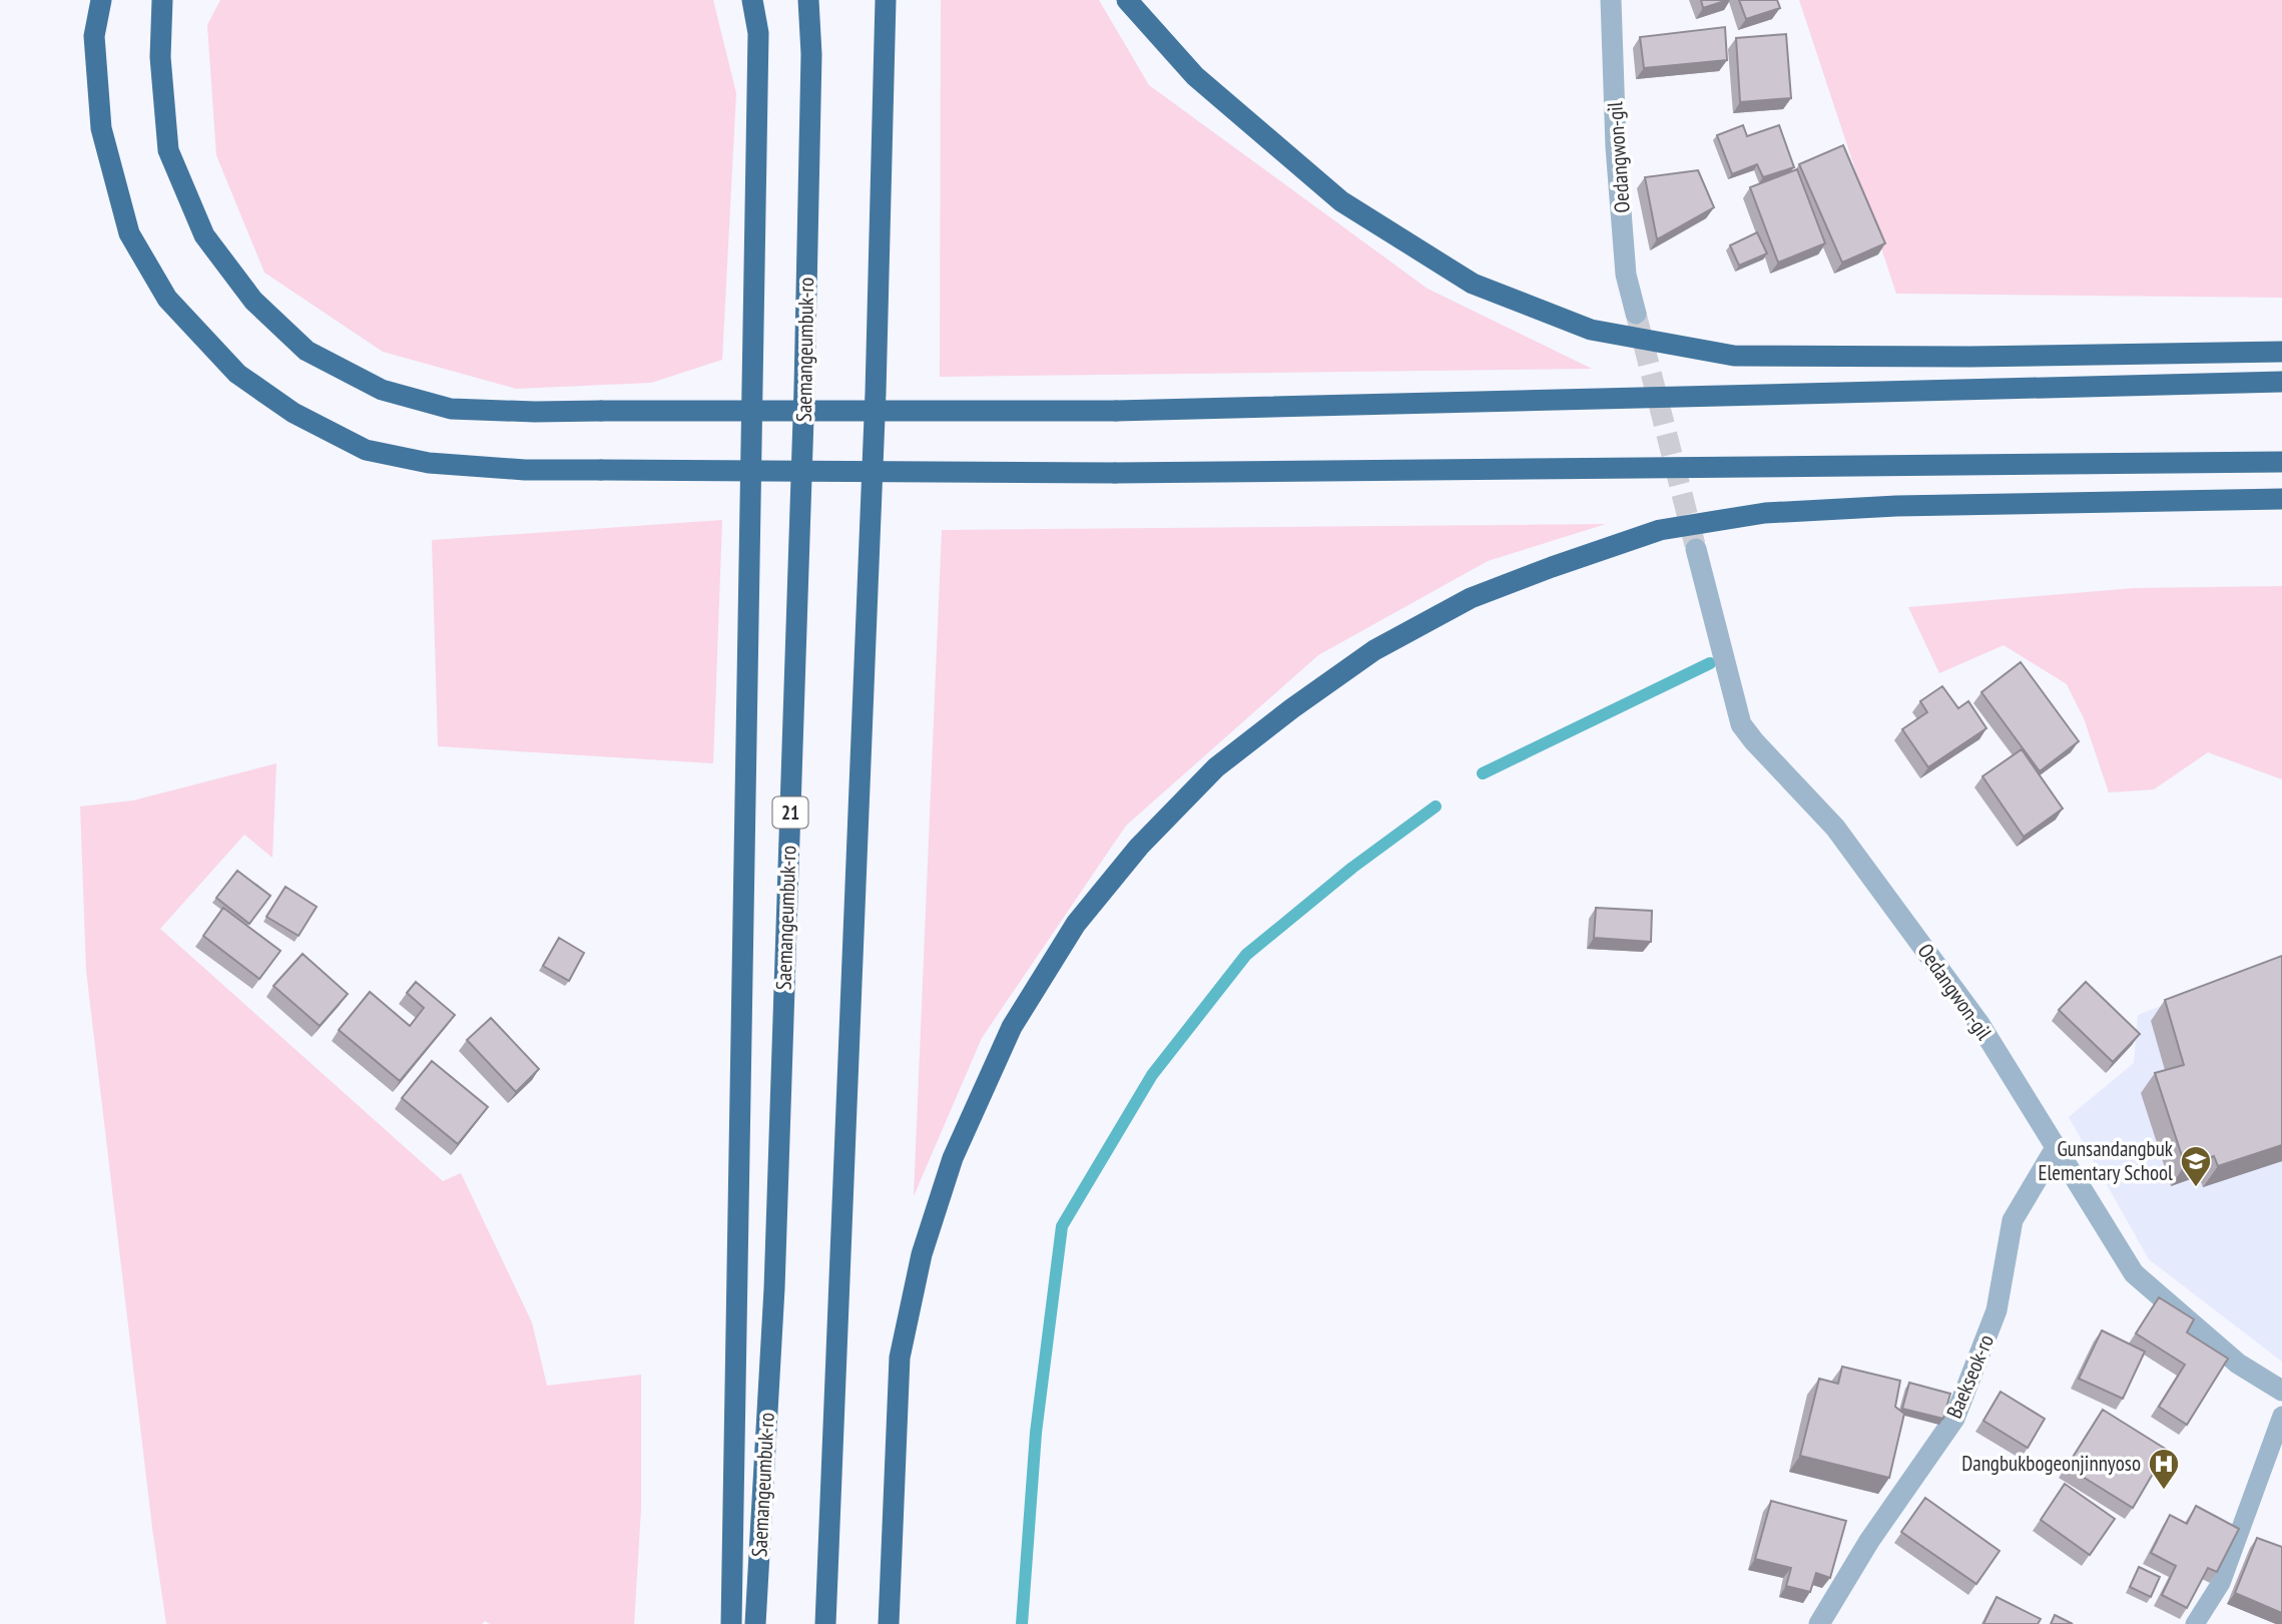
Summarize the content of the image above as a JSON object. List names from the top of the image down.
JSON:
{
  "streets": {
    "highway": ["Saemangeumbuk-ro", "21"],
    "street": ["Oedangwon-gil", "Baekseok-ro"]
  },
  "crossings": [
    ["Oedangwon-gil", "Baekseok-ro"]
  ],
  "places": {
    "school or university": ["Gunsandangbuk Elementary School"],
    "hospital": ["Dangbukbogeonjinnyoso"]
  }
}
